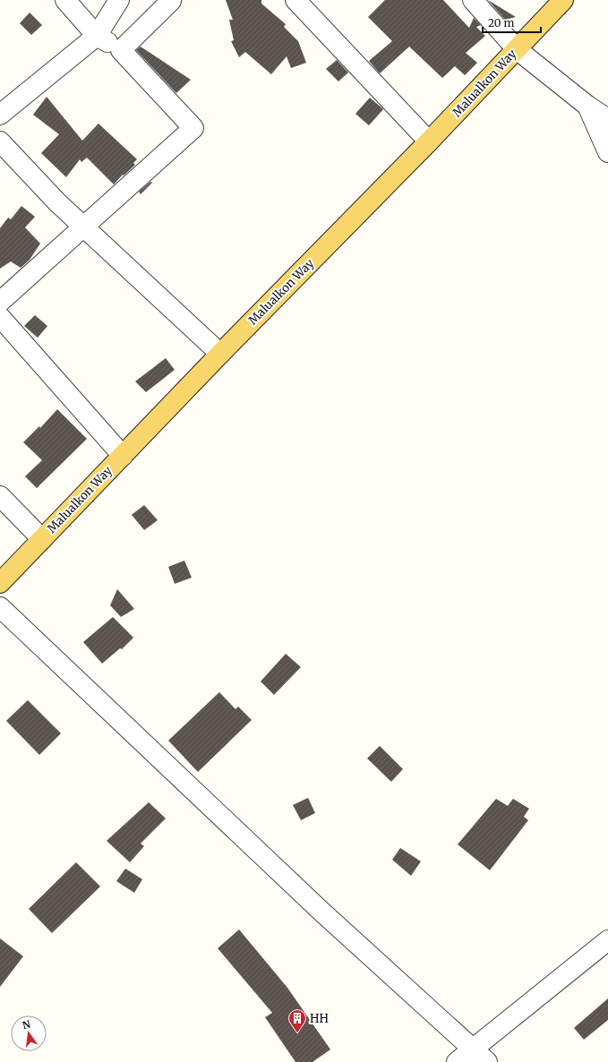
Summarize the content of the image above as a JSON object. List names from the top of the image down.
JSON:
{
  "streets": {
    "main road": ["Malualkon Way"]
  },
  "places": {
    "building": ["HH"]
  },
  "scale_bar": "20 m",
  "north": "top"
}
